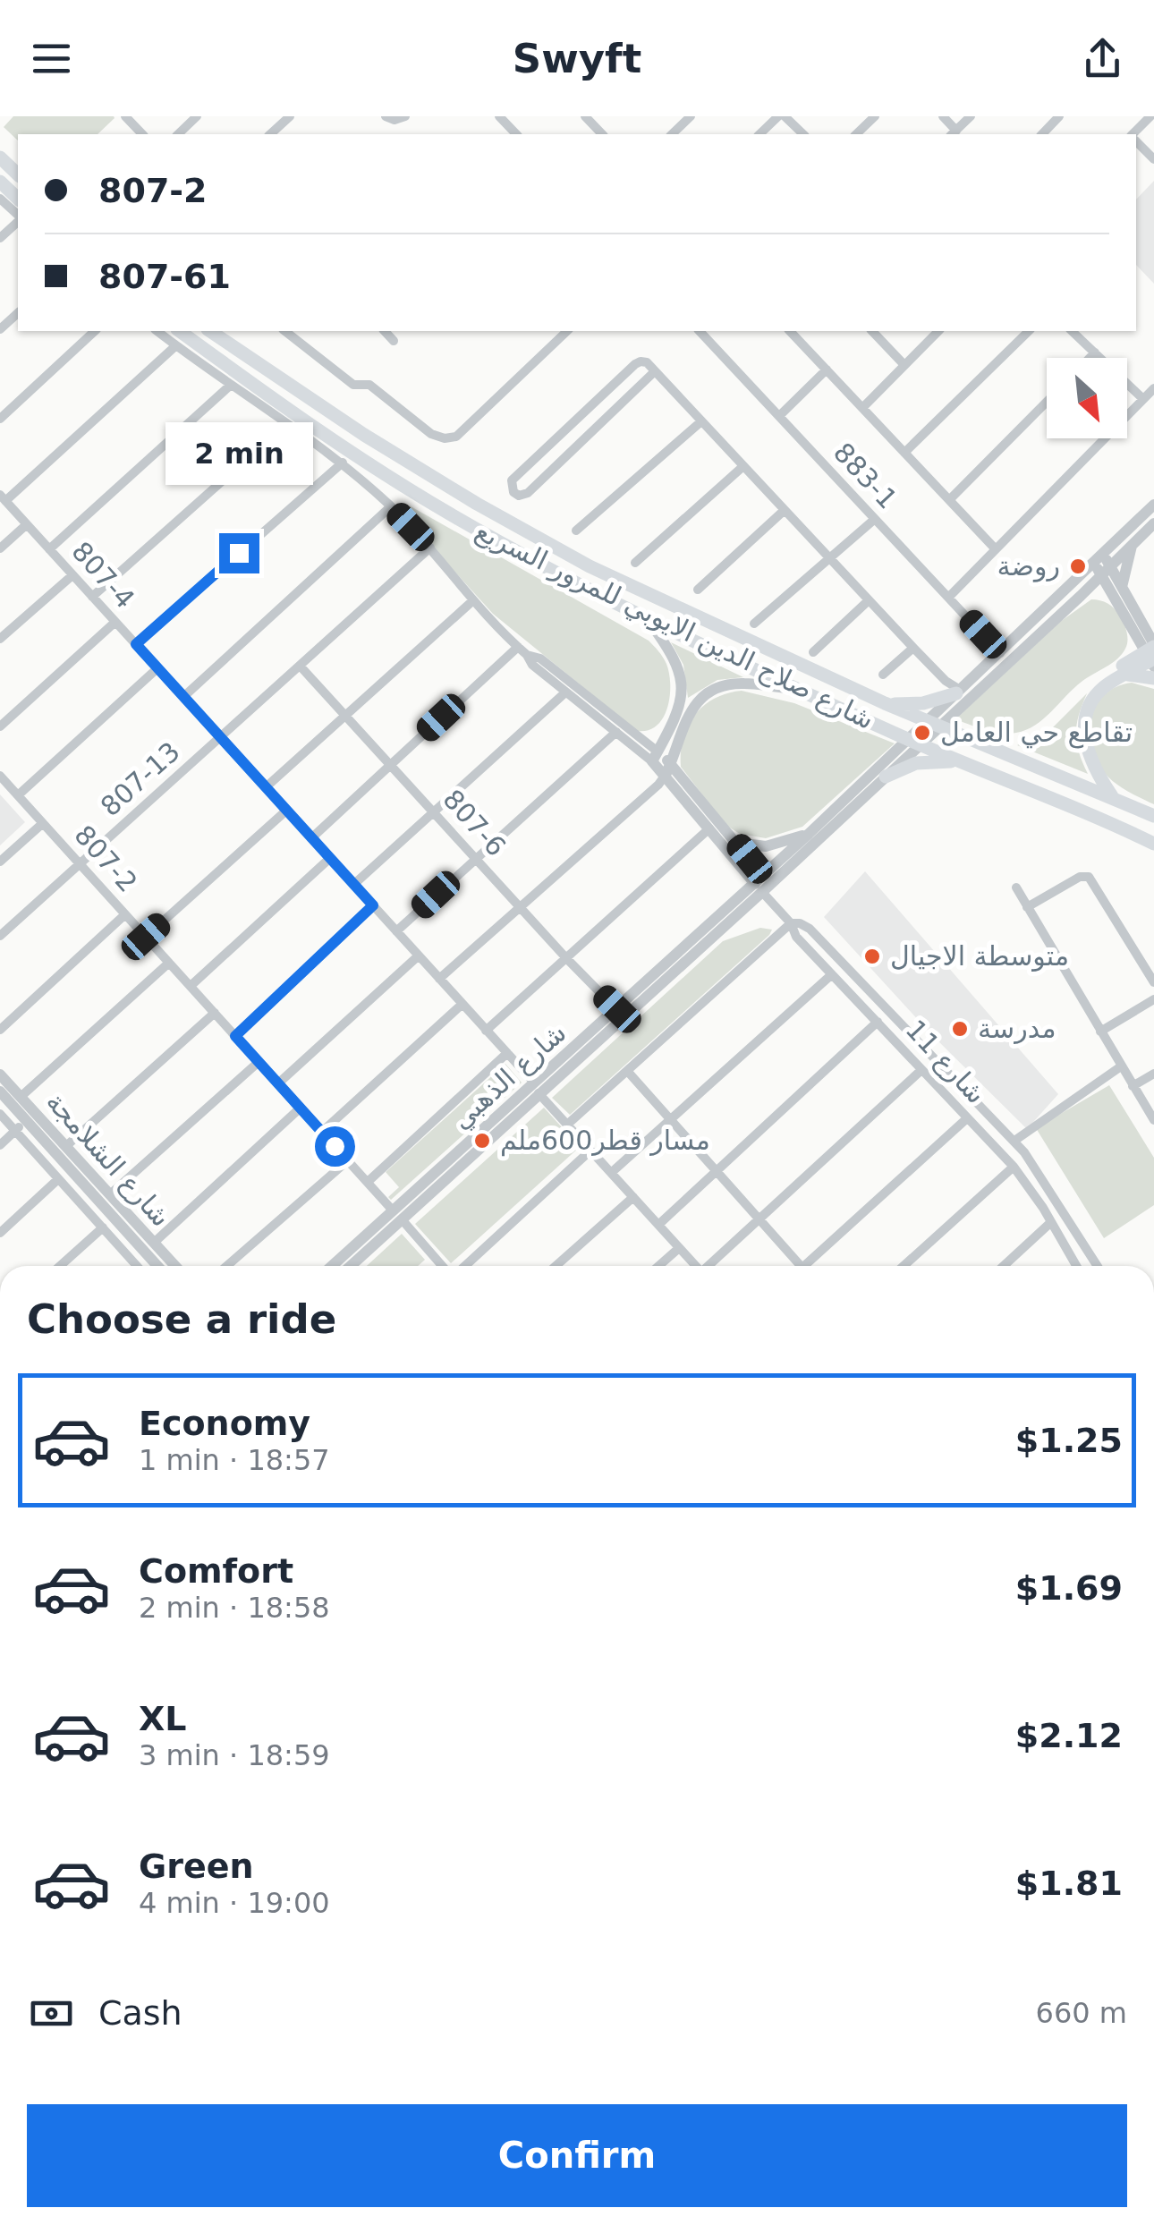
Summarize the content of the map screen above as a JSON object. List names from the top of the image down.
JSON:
{
  "streets": {
    "main road": ["شارع صلاح الدين الايوبي للمرور السريع"],
    "street": [
      "883-1",
      "807-4",
      "807-13",
      "807-6",
      "807-2",
      "شارع 11",
      "شارع الذهبي",
      "شارع الشلامجة"
    ]
  },
  "crossings": [
    ["883-1", "شارع الذهبي"],
    ["807-4", "807-13"],
    ["807-4", "شارع الذهبي"],
    ["شارع صلاح الدين الايوبي للمرور السريع", "شارع الذهبي"],
    ["807-13", "807-6"],
    ["807-13", "807-2"],
    ["807-13", "شارع 11"],
    ["807-6", "شارع الذهبي"],
    ["807-2", "شارع الذهبي"],
    ["شارع 11", "شارع الذهبي"]
  ],
  "places": [
    "روضة",
    "تقاطع حي العامل",
    "متوسطة الاجيال",
    "مدرسة",
    "مسار قطر600ملم"
  ],
  "north": "bottom right",
  "page": {
    "header": "Swyft",
    "banner": ["807-2", "807-61"],
    "bubble": "2 min",
    "heading": "Choose a ride",
    "list": [
      {
        "name": "Economy",
        "note": "1 min · 18:57",
        "value": "$1.25"
      },
      {
        "name": "Comfort",
        "note": "2 min · 18:58",
        "value": "$1.69"
      },
      {
        "name": "XL",
        "note": "3 min · 18:59",
        "value": "$2.12"
      },
      {
        "name": "Green",
        "note": "4 min · 19:00",
        "value": "$1.81"
      }
    ],
    "pay": ["Cash", "660 m"],
    "buttons": "Confirm"
  }
}
